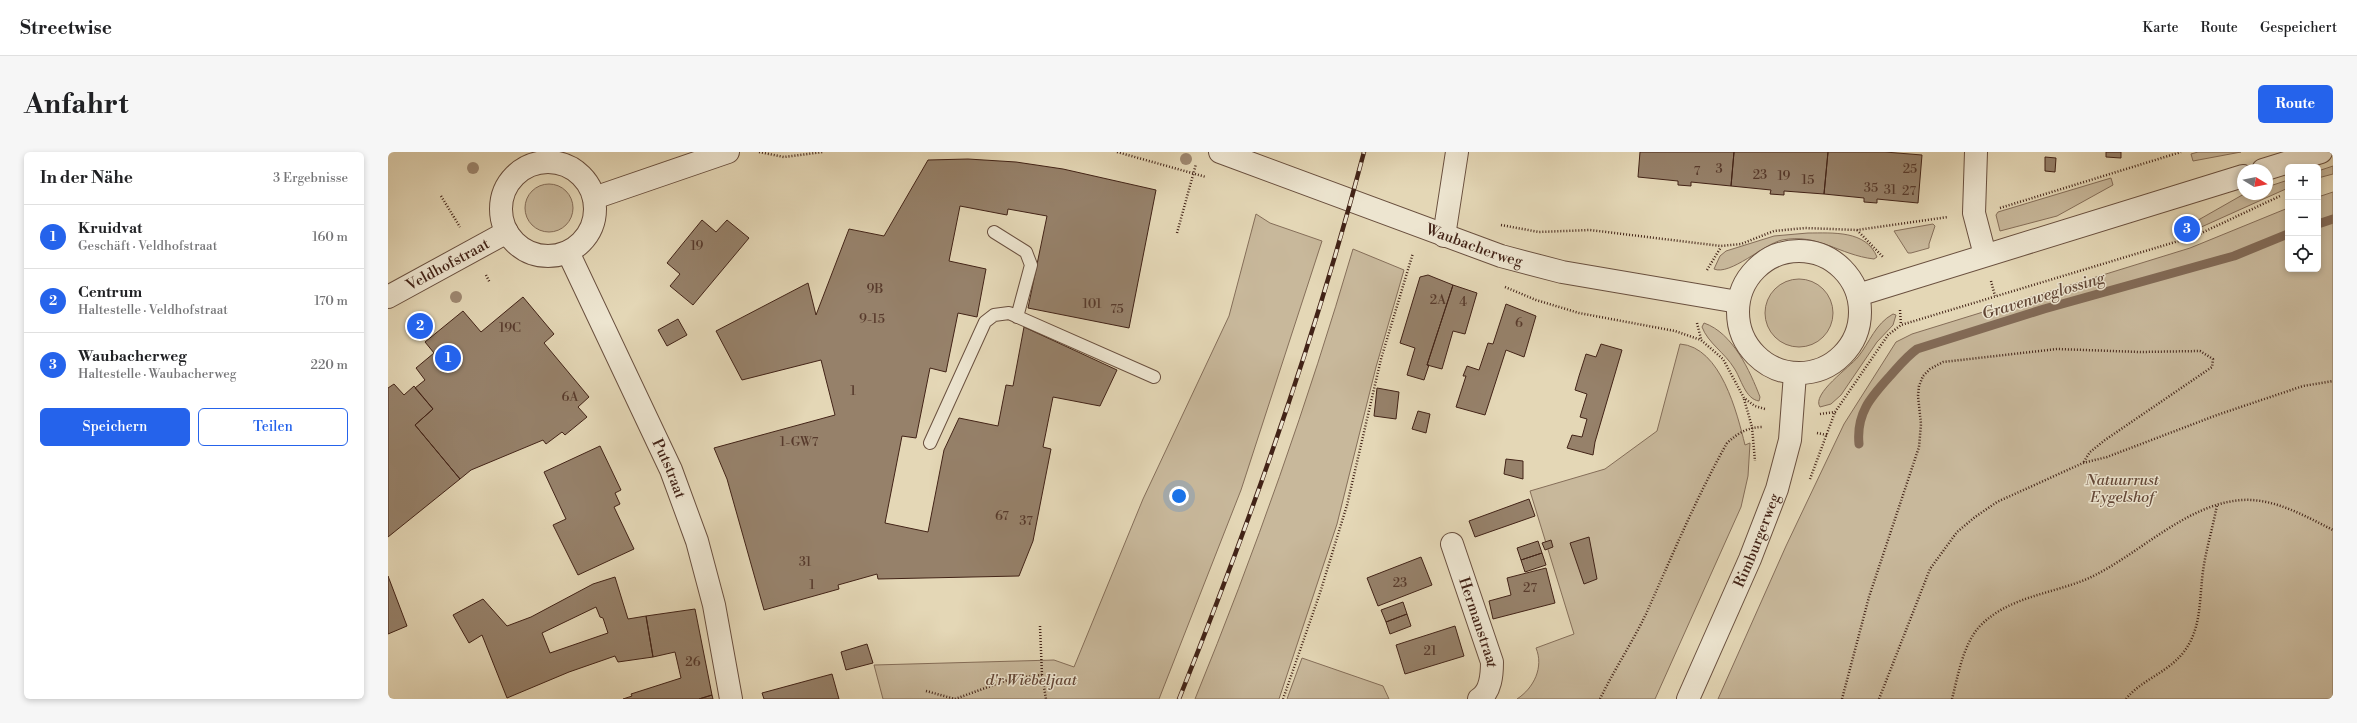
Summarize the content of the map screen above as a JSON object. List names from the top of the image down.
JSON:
{
  "streets": {
    "street": [
      "Waubacherweg",
      "Veldhofstraat",
      "Putstraat",
      "Rimburgerweg",
      "Hermanstraat"
    ]
  },
  "crossings": [
    ["Waubacherweg", "Rimburgerweg"],
    ["Veldhofstraat", "Putstraat"]
  ],
  "water": ["Gravenweglossing"],
  "parks": ["Natuurrust Eygelshof", "d'r Wiebeljaat"],
  "house_numbers": [
    "3",
    "25",
    "7",
    "23",
    "19",
    "15",
    "35",
    "31",
    "27",
    "19",
    "9B",
    "2A",
    "4",
    "101",
    "75",
    "9-15",
    "6",
    "19C",
    "1",
    "6A",
    "1-GW7",
    "67",
    "37",
    "31",
    "23",
    "1",
    "27",
    "21",
    "26"
  ],
  "north": "right",
  "page": {
    "header": "Streetwise",
    "nav": ["Karte", "Route", "Gespeichert"],
    "buttons": [
      "Route",
      ["Speichern", "Teilen"]
    ],
    "title": "Anfahrt",
    "heading": ["In der Nähe", "3 Ergebnisse"],
    "map_buttons": ["+", "−"],
    "list": [
      {
        "mark": "1",
        "name": "Kruidvat",
        "note": "Geschäft · Veldhofstraat",
        "value": "160 m"
      },
      {
        "mark": "2",
        "name": "Centrum",
        "note": "Haltestelle · Veldhofstraat",
        "value": "170 m"
      },
      {
        "mark": "3",
        "name": "Waubacherweg",
        "note": "Haltestelle · Waubacherweg",
        "value": "220 m"
      }
    ],
    "pins": ["3", "2", "1"]
  }
}
